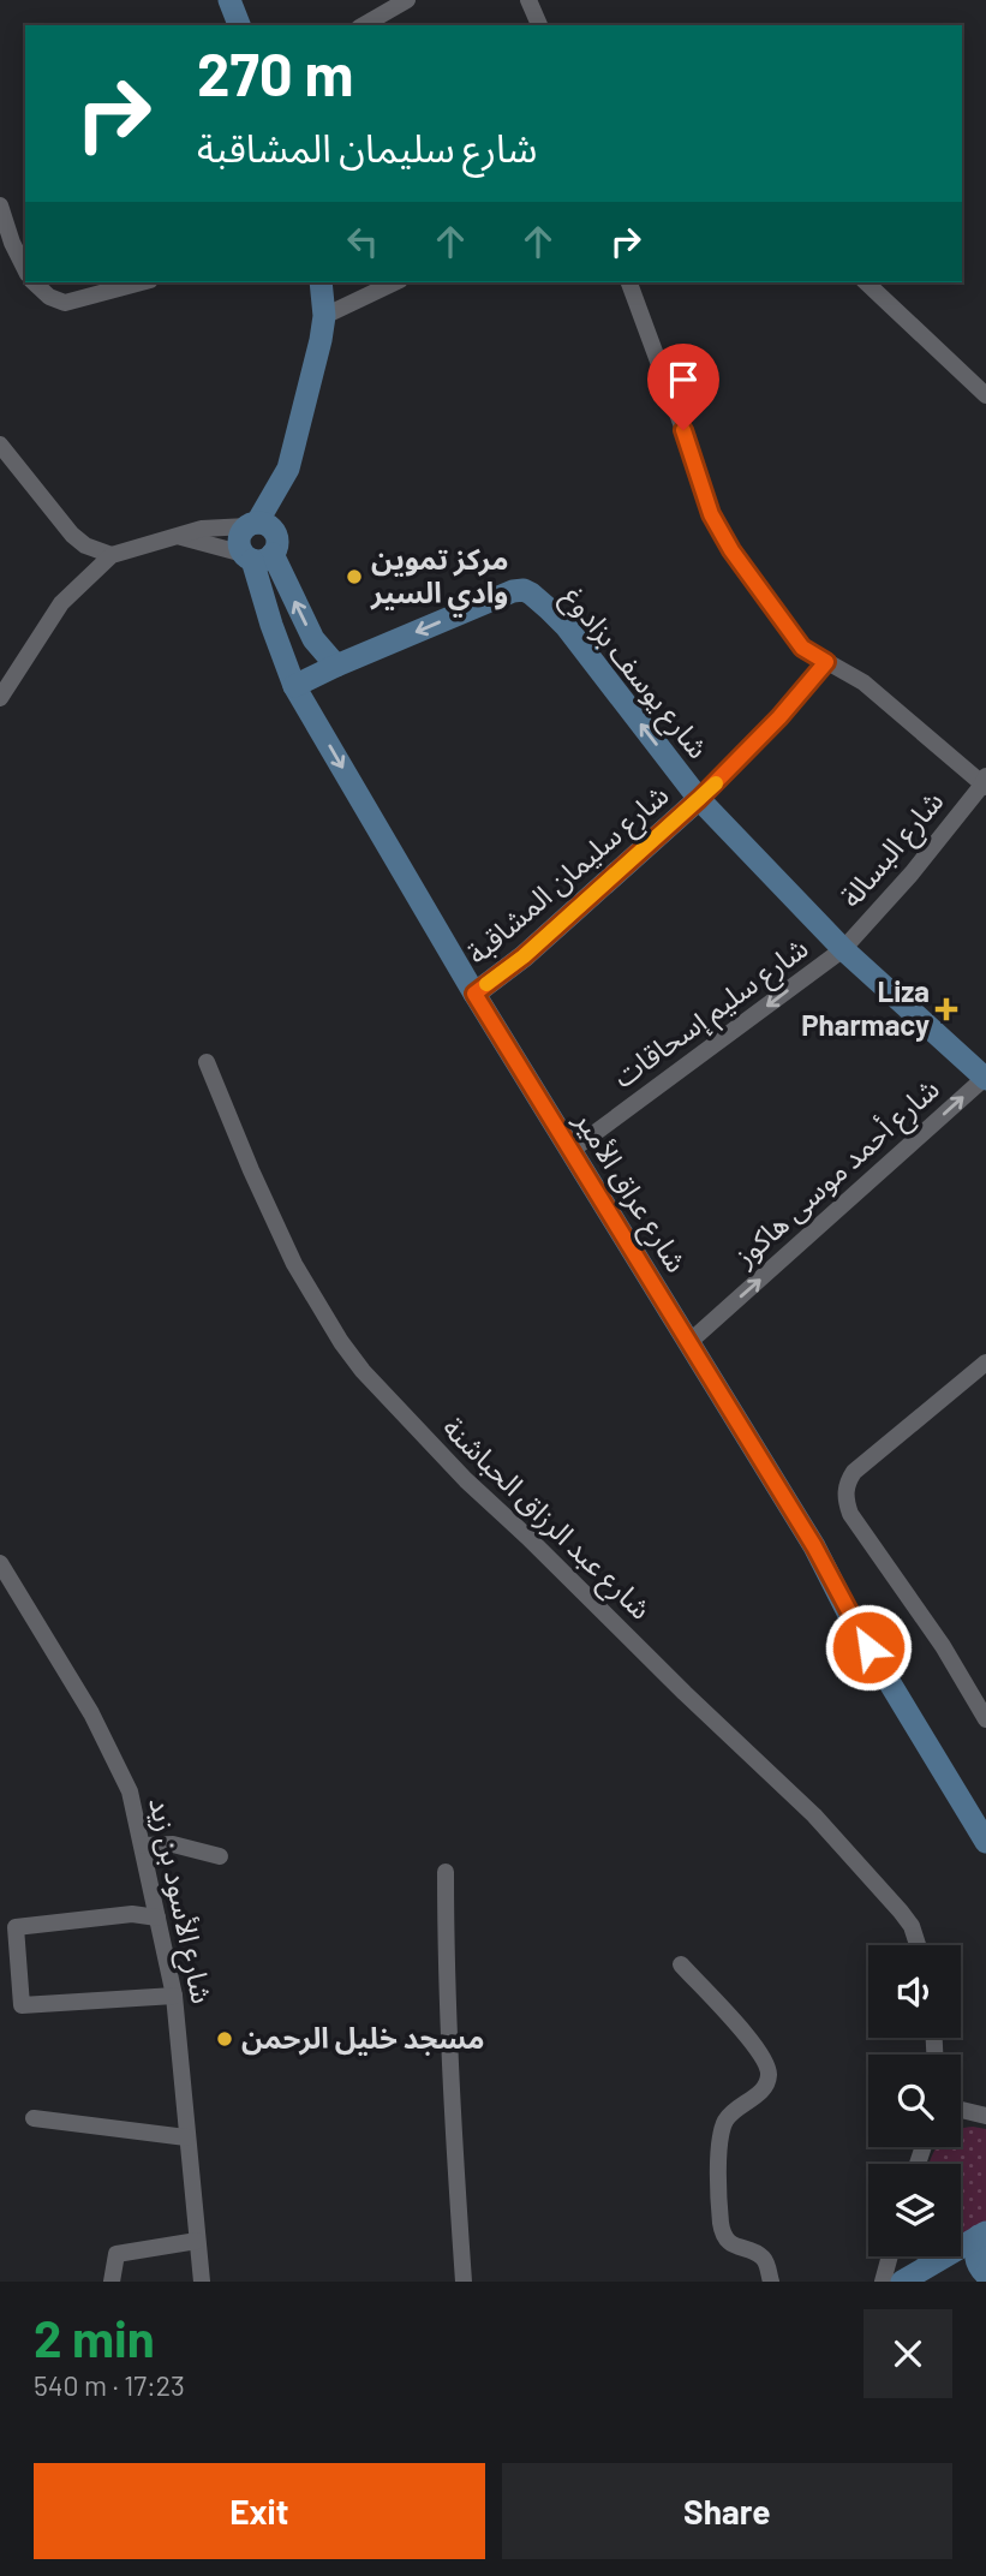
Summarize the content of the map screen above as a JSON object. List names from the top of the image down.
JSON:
{
  "streets": {
    "main road": ["شارع يوسف بزادوغ", "شارع سليمان المشاقبة", "شارع عراق الأمير"],
    "street": [
      "شارع البسالة",
      "شارع سليم إسحاقات",
      "شارع أحمد موسى هاكوز",
      "شارع عبد الرزاق الحباشنة",
      "شارع الأسود بن زيد"
    ]
  },
  "crossings": [
    ["شارع يوسف بزادوغ", "شارع البسالة"],
    ["شارع يوسف بزادوغ", "شارع سليمان المشاقبة"],
    ["شارع يوسف بزادوغ", "شارع سليم إسحاقات"],
    ["شارع يوسف بزادوغ", "شارع أحمد موسى هاكوز"],
    ["شارع البسالة", "شارع سليم إسحاقات"],
    ["شارع سليمان المشاقبة", "شارع عراق الأمير"],
    ["شارع سليم إسحاقات", "شارع عراق الأمير"],
    ["شارع أحمد موسى هاكوز", "شارع عراق الأمير"]
  ],
  "one_way": ["شارع يوسف بزادوغ", "شارع سليم إسحاقات", "شارع أحمد موسى هاكوز"],
  "places": {
    "other": ["مركز تموين وادي السير", "مسجد خليل الرحمن"],
    "health": ["Liza Pharmacy"]
  },
  "page": {
    "turn": ["270 m", "شارع سليمان المشاقبة"],
    "heading": ["2 min", "540 m · 17:23"],
    "buttons": ["Exit", "Share"]
  }
}
